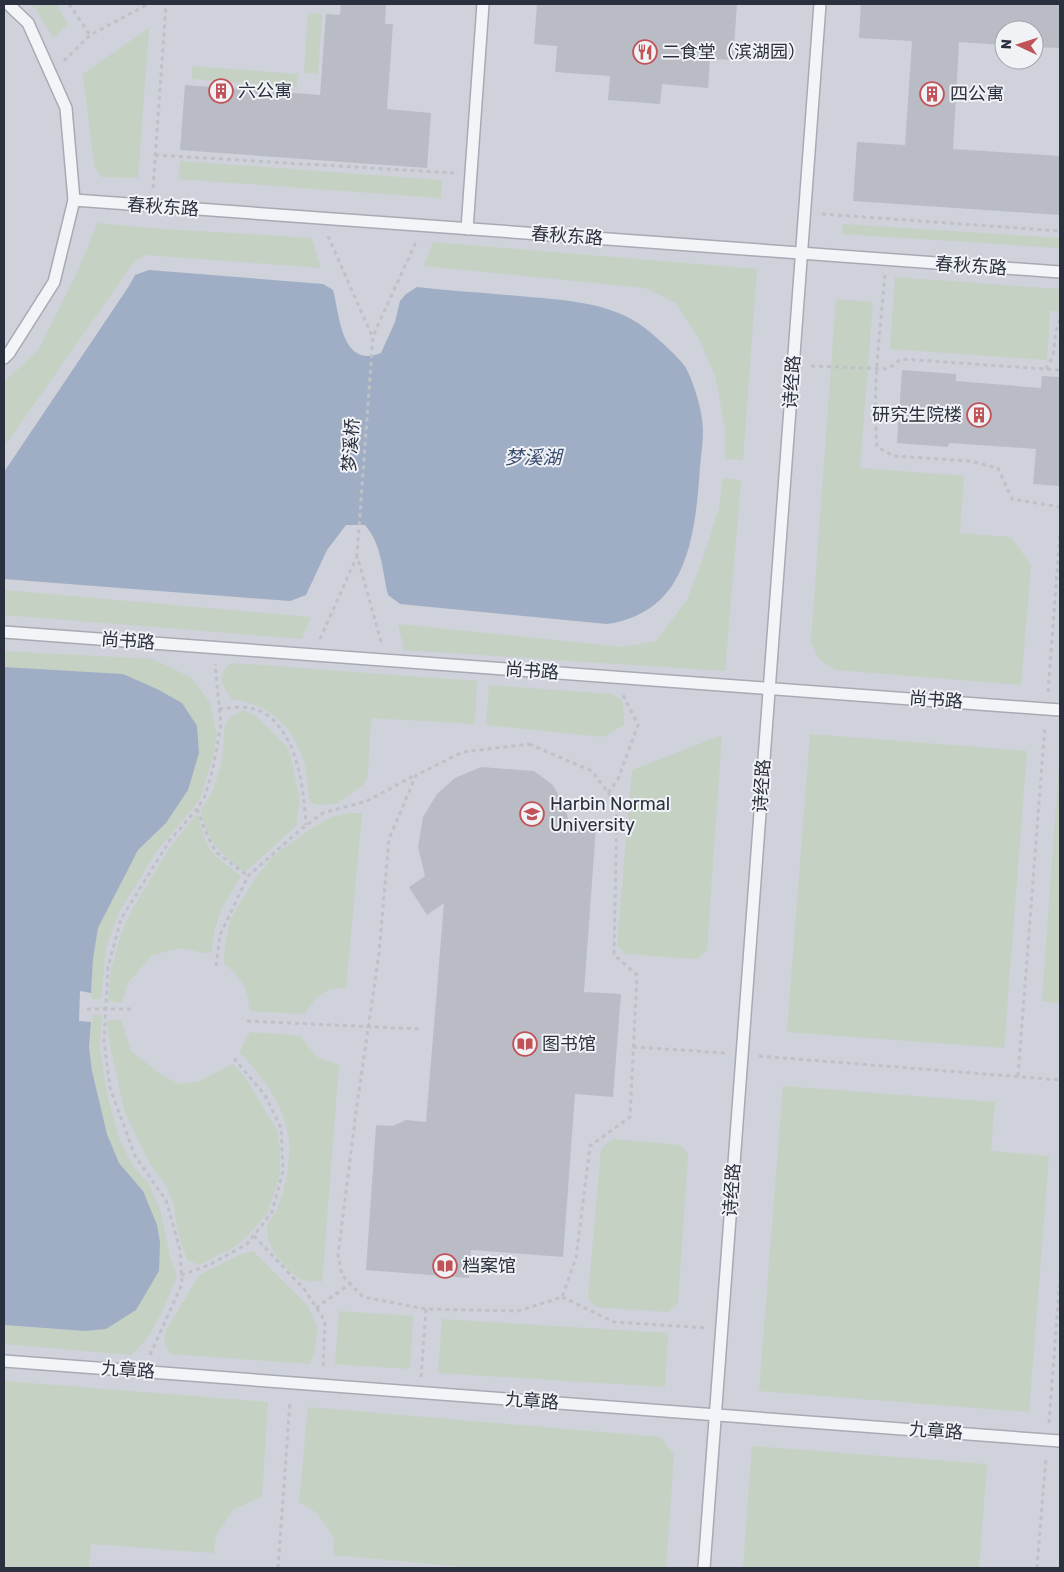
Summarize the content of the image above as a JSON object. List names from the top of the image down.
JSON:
{
  "streets": {
    "lane": [
      "春秋东路",
      "诗经路",
      "尚书路",
      "九章路"
    ],
    "path": ["梦溪桥"]
  },
  "crossings": [
    ["春秋东路", "诗经路"],
    ["诗经路", "尚书路"],
    ["诗经路", "九章路"]
  ],
  "water": ["梦溪湖"],
  "places": {
    "restaurant": ["二食堂（滨湖园）"],
    "building": ["六公寓", "四公寓", "研究生院楼"],
    "school or university": ["Harbin Normal University"],
    "library": ["图书馆", "档案馆"]
  },
  "north": "left"
}
